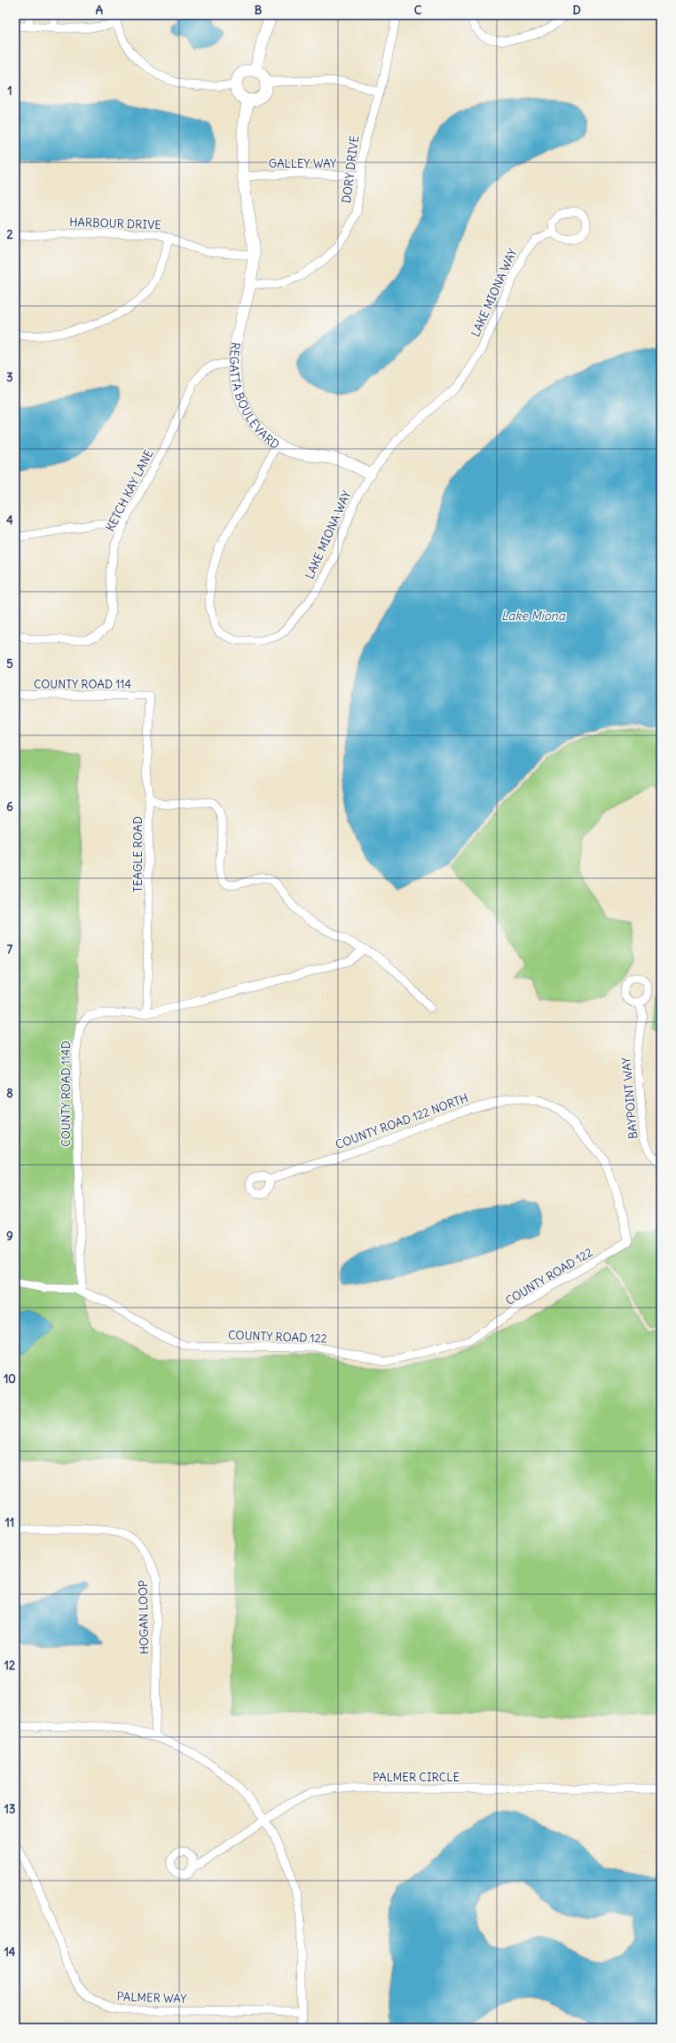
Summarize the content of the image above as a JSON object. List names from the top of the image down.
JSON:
{
  "streets": {
    "street": [
      "GALLEY WAY",
      "DORY DRIVE",
      "HARBOUR DRIVE",
      "LAKE MIONA WAY",
      "REGATTA BOULEVARD",
      "KETCH KAY LANE",
      "COUNTY ROAD 114",
      "TEAGLE ROAD",
      "COUNTY ROAD 114D",
      "BAYPOINT WAY",
      "COUNTY ROAD 122 NORTH",
      "COUNTY ROAD 122",
      "HOGAN LOOP",
      "PALMER CIRCLE",
      "PALMER WAY"
    ]
  },
  "crossings": [
    ["GALLEY WAY", "DORY DRIVE"],
    ["GALLEY WAY", "REGATTA BOULEVARD"],
    ["DORY DRIVE", "REGATTA BOULEVARD"],
    ["HARBOUR DRIVE", "REGATTA BOULEVARD"],
    ["LAKE MIONA WAY", "REGATTA BOULEVARD"],
    ["REGATTA BOULEVARD", "KETCH KAY LANE"],
    ["COUNTY ROAD 114", "TEAGLE ROAD"],
    ["TEAGLE ROAD", "COUNTY ROAD 114D"],
    ["COUNTY ROAD 114D", "COUNTY ROAD 122"],
    ["COUNTY ROAD 122 NORTH", "COUNTY ROAD 122"]
  ],
  "water": ["Lake Miona"],
  "grid": {
    "columns": [
      "A",
      "B",
      "C",
      "D"
    ],
    "rows": [
      "1",
      "2",
      "3",
      "4",
      "5",
      "6",
      "7",
      "8",
      "9",
      "10",
      "11",
      "12",
      "13",
      "14"
    ]
  }
}
